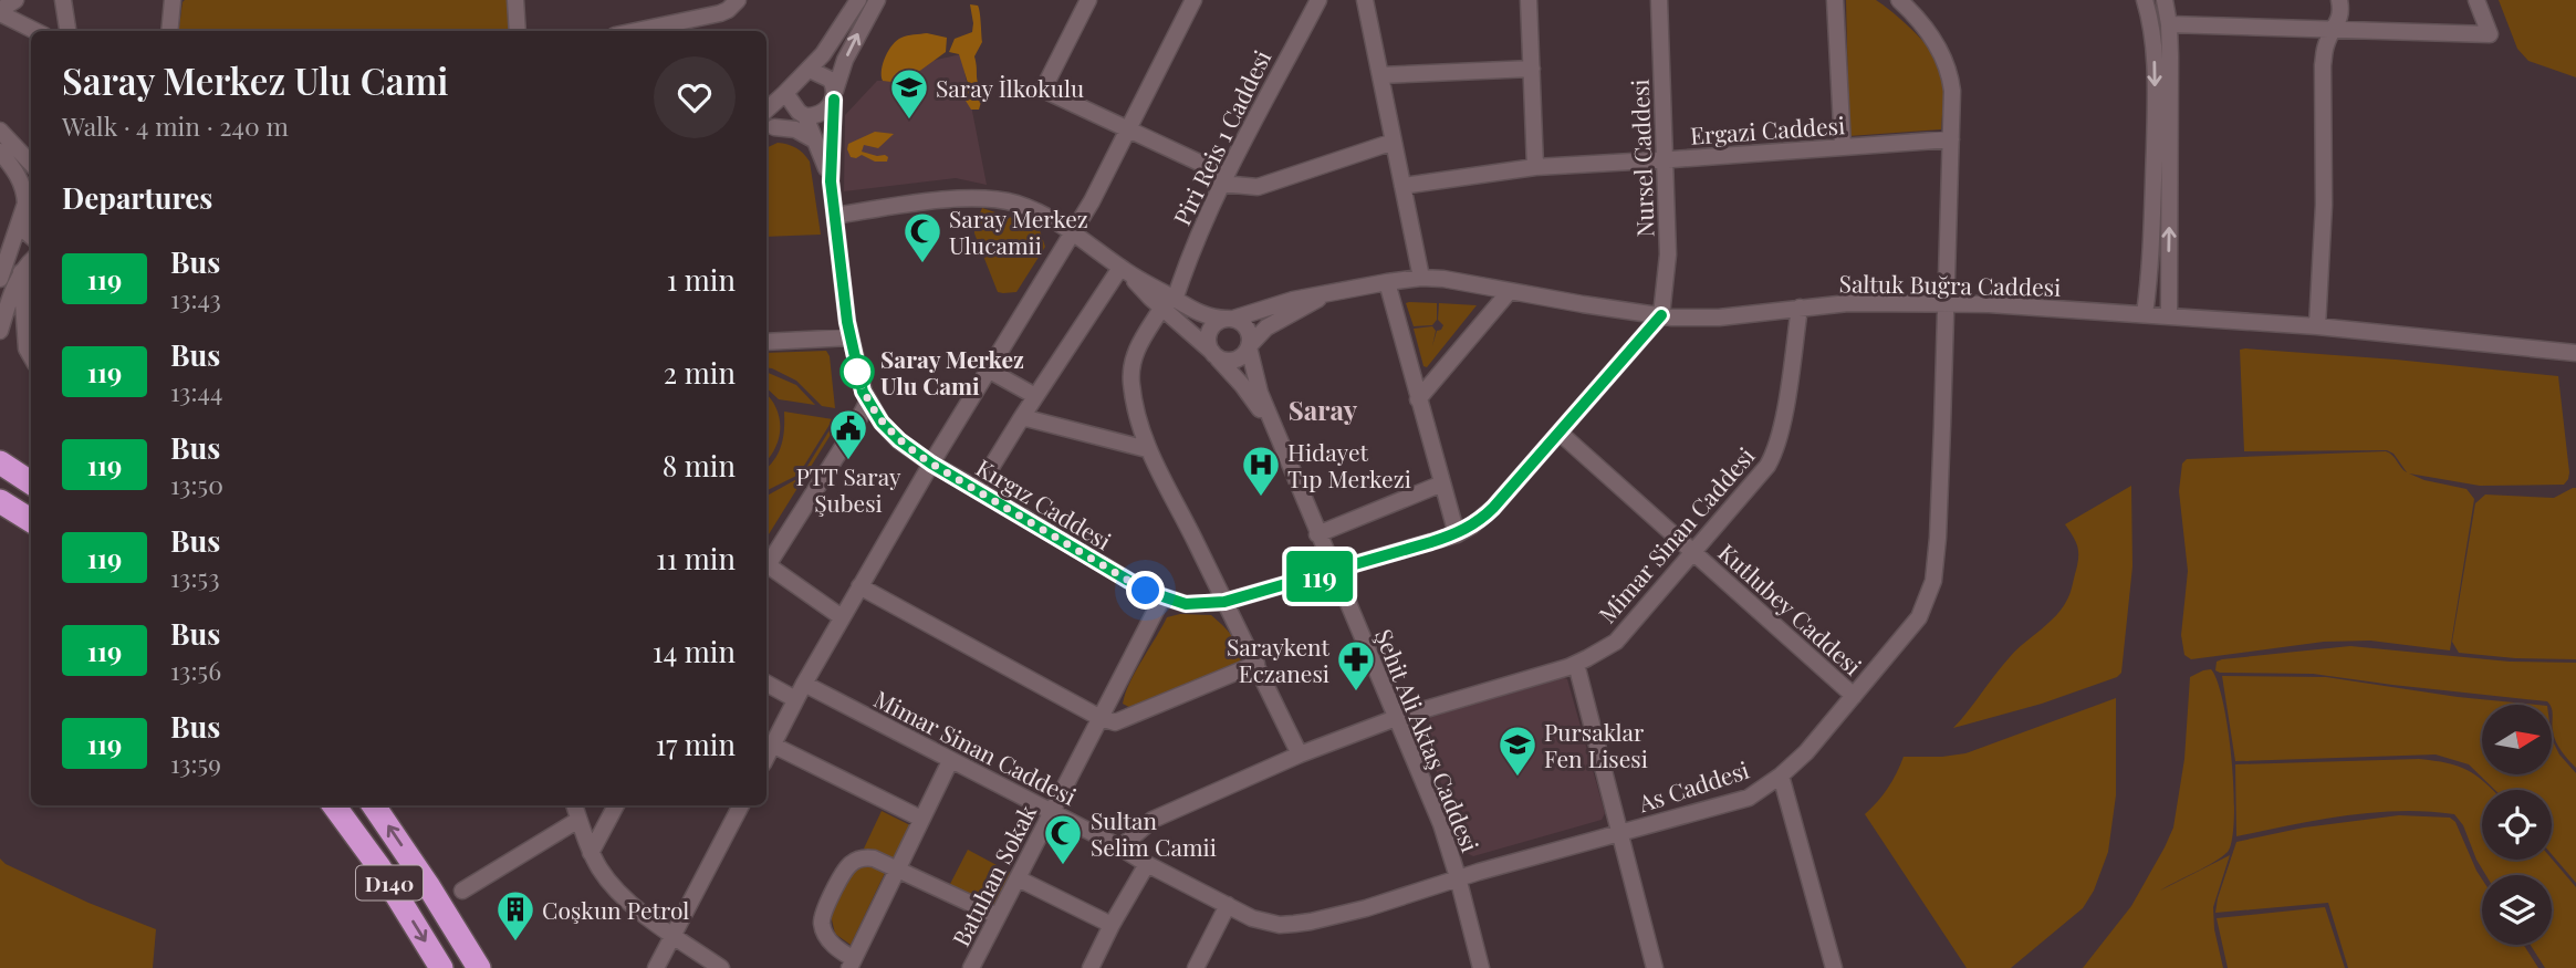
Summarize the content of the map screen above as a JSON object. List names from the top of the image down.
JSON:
{
  "streets": {
    "highway": ["D140"],
    "street": [
      "Ergazi Caddesi",
      "Piri Reis 1 Caddesi",
      "Nursel Caddesi",
      "Saltuk Buğra Caddesi",
      "Kırgız Caddesi",
      "Mimar Sinan Caddesi",
      "Kutlubey Caddesi",
      "Şehit Ali Aktaş Caddesi",
      "As Caddesi",
      "Batuhan Sokak"
    ]
  },
  "crossings": [
    ["Ergazi Caddesi", "Nursel Caddesi"],
    ["Ergazi Caddesi", "As Caddesi"],
    ["Piri Reis 1 Caddesi", "Kırgız Caddesi"],
    ["Piri Reis 1 Caddesi", "Mimar Sinan Caddesi"],
    ["Piri Reis 1 Caddesi", "Şehit Ali Aktaş Caddesi"],
    ["Nursel Caddesi", "Saltuk Buğra Caddesi"],
    ["Nursel Caddesi", "Kırgız Caddesi"],
    ["Saltuk Buğra Caddesi", "Kırgız Caddesi"],
    ["Saltuk Buğra Caddesi", "Mimar Sinan Caddesi"],
    ["Saltuk Buğra Caddesi", "Şehit Ali Aktaş Caddesi"],
    ["Saltuk Buğra Caddesi", "As Caddesi"],
    ["Kırgız Caddesi", "Kutlubey Caddesi"],
    ["Kırgız Caddesi", "Şehit Ali Aktaş Caddesi"],
    ["Kırgız Caddesi", "Batuhan Sokak"],
    ["Mimar Sinan Caddesi", "Kutlubey Caddesi"],
    ["Mimar Sinan Caddesi", "Şehit Ali Aktaş Caddesi"],
    ["Mimar Sinan Caddesi", "As Caddesi"],
    ["Mimar Sinan Caddesi", "Batuhan Sokak"],
    ["Kutlubey Caddesi", "As Caddesi"],
    ["Şehit Ali Aktaş Caddesi", "As Caddesi"]
  ],
  "districts": ["Saray"],
  "places": {
    "school or university": ["Saray İlkokulu", "Pursaklar Fen Lisesi"],
    "mosque": ["Saray Merkez Ulucamii", "Sultan Selim Camii"],
    "other": ["Saray Merkez Ulu Cami"],
    "public building": ["PTT Saray Şubesi"],
    "hospital": ["Hidayet Tıp Merkezi"],
    "pharmacy": ["Saraykent Eczanesi"],
    "building": ["Coşkun Petrol"]
  },
  "lines": ["bus line 119"],
  "north": "right",
  "page": {
    "on_map": "119",
    "heading": [
      ["Saray Merkez Ulu Cami", "Walk · 4 min · 240 m"],
      "Departures"
    ],
    "list": [
      {
        "mark": "119",
        "name": "Bus",
        "note": "13:43",
        "value": "1 min"
      },
      {
        "mark": "119",
        "name": "Bus",
        "note": "13:44",
        "value": "2 min"
      },
      {
        "mark": "119",
        "name": "Bus",
        "note": "13:50",
        "value": "8 min"
      },
      {
        "mark": "119",
        "name": "Bus",
        "note": "13:53",
        "value": "11 min"
      },
      {
        "mark": "119",
        "name": "Bus",
        "note": "13:56",
        "value": "14 min"
      },
      {
        "mark": "119",
        "name": "Bus",
        "note": "13:59",
        "value": "17 min"
      }
    ]
  }
}
